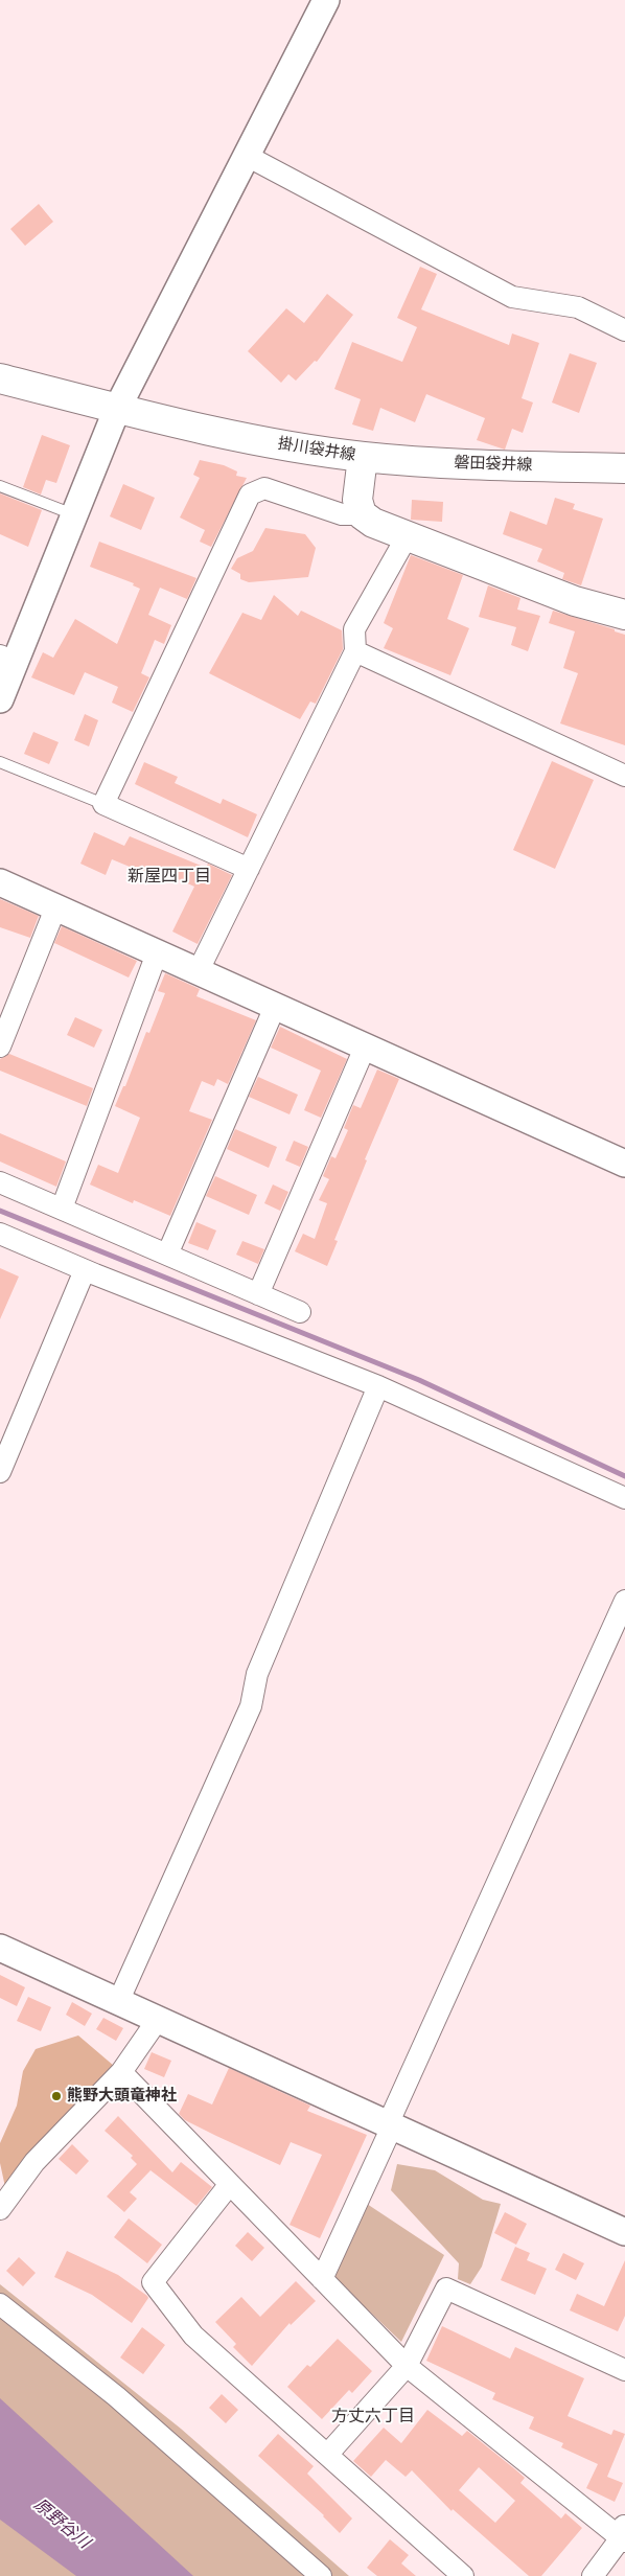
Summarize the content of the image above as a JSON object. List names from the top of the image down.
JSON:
{
  "streets": {
    "main road": ["掛川袋井線", "磐田袋井線"]
  },
  "crossings": [
    ["掛川袋井線", "磐田袋井線"]
  ],
  "districts": ["新屋四丁目", "方丈六丁目"],
  "water": ["原野谷川"],
  "places": ["熊野大頭竜神社"]
}
